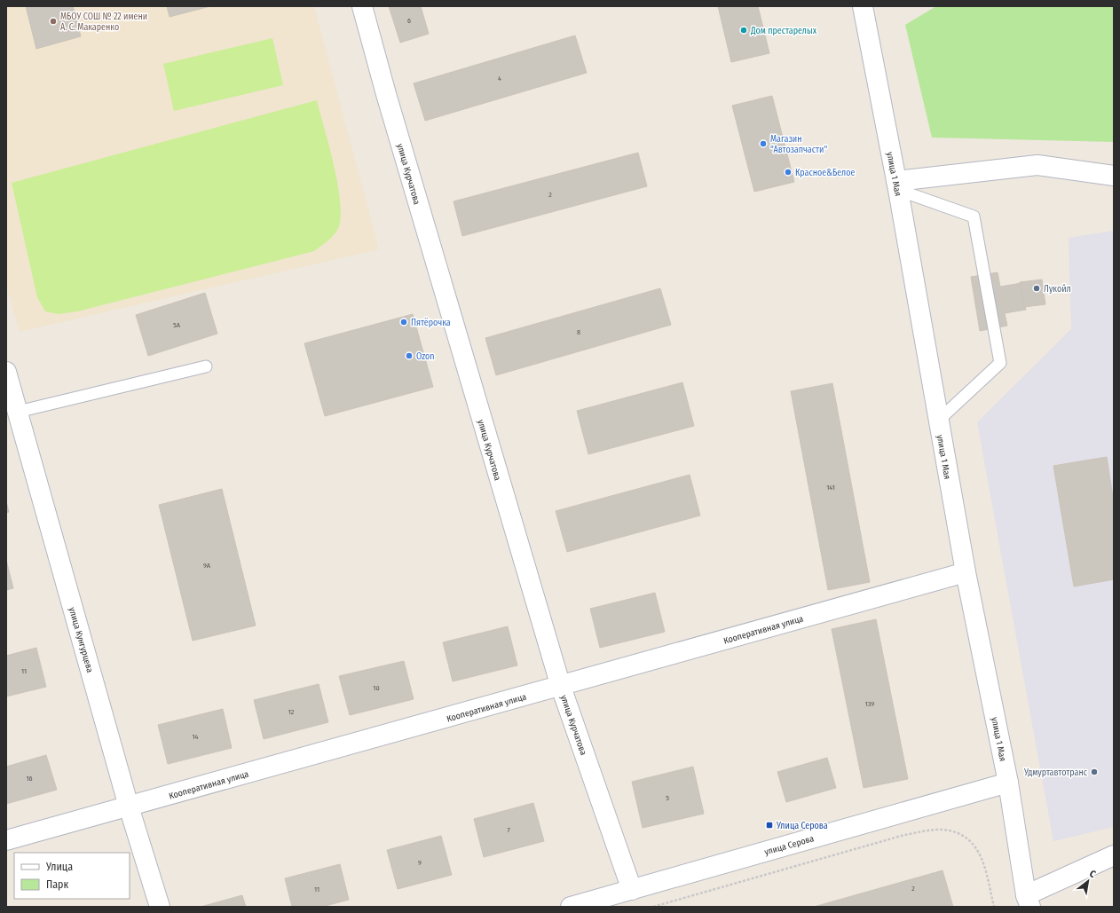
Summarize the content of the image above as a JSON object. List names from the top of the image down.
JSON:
{
  "streets": {
    "street": [
      "улица Курчатова",
      "улица 1 Мая",
      "Кооперативная улица",
      "улица Кунгурцева",
      "улица Серова"
    ]
  },
  "crossings": [
    ["улица Курчатова", "Кооперативная улица"],
    ["улица Курчатова", "улица Серова"],
    ["улица 1 Мая", "Кооперативная улица"],
    ["улица 1 Мая", "улица Серова"],
    ["Кооперативная улица", "улица Кунгурцева"]
  ],
  "places": {
    "other": [
      "МБОУ СОШ № 22 имени А. С. Макаренко",
      "Дом престарелых",
      "Магазин \"Автозапчасти\"",
      "Красное&Белое",
      "Лукойл",
      "Пятёрочка",
      "Ozon",
      "Удмуртавтотранс"
    ],
    "transit": ["Улица Серова"]
  },
  "house_numbers": [
    "6",
    "4",
    "2",
    "5А",
    "8",
    "141",
    "9А",
    "11",
    "10",
    "139",
    "12",
    "14",
    "16",
    "5",
    "7",
    "9",
    "2",
    "11"
  ],
  "legend": ["Улица", "Парк"],
  "north": "top right"
}
